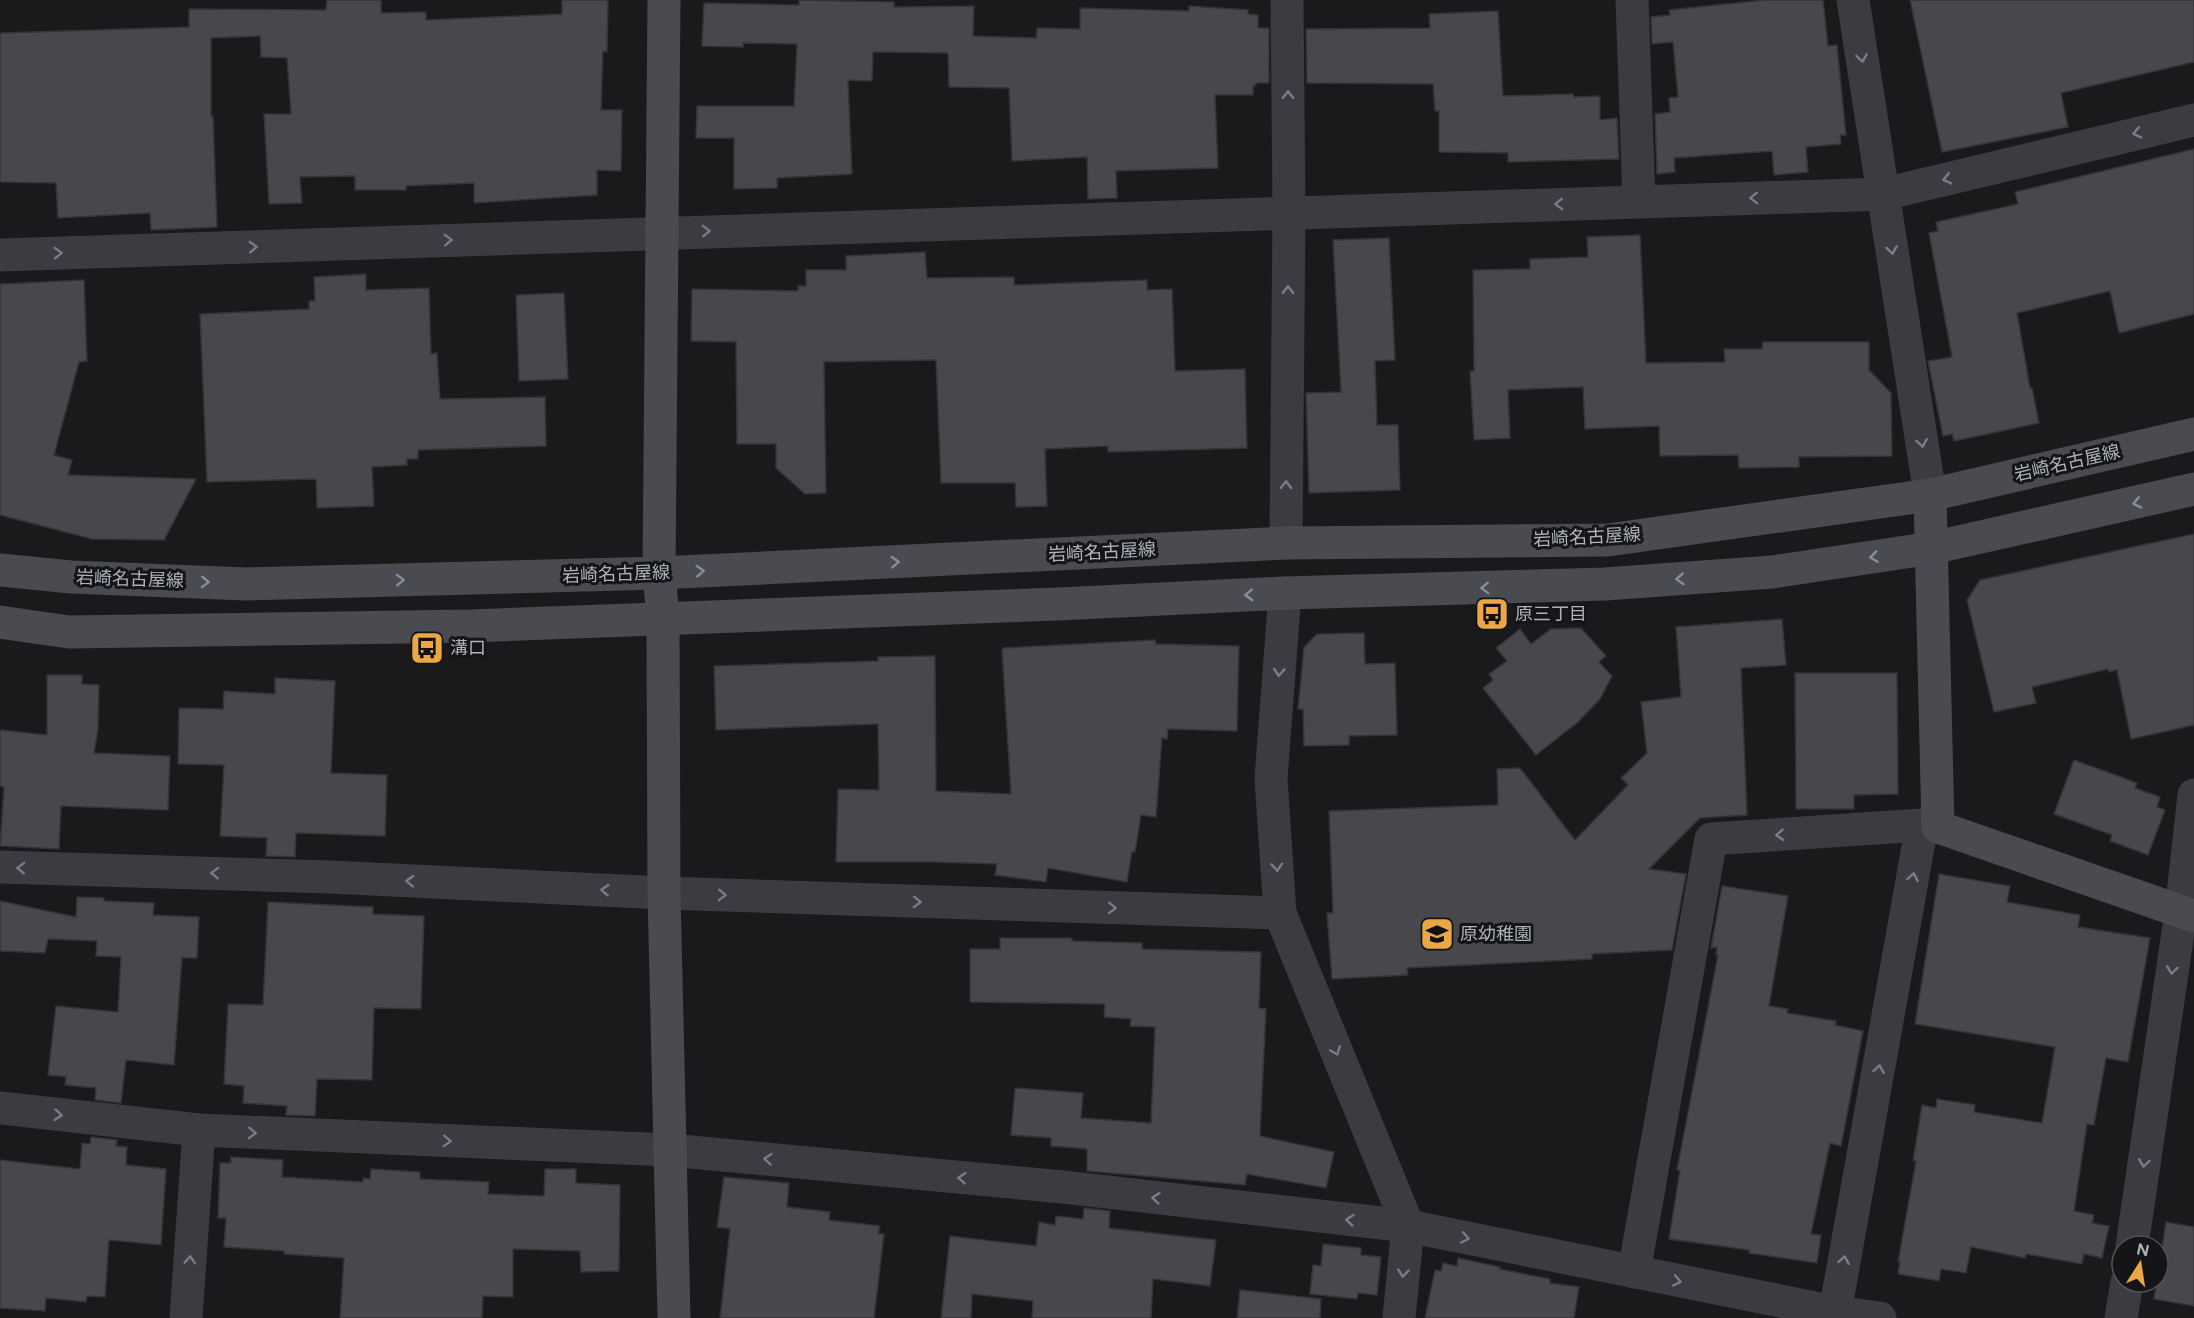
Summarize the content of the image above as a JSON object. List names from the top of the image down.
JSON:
{
  "streets": {
    "main road": ["岩崎名古屋線"]
  },
  "places": {
    "bus stop": ["原三丁目", "溝口"],
    "school or university": ["原幼稚園"]
  },
  "north": "top"
}
